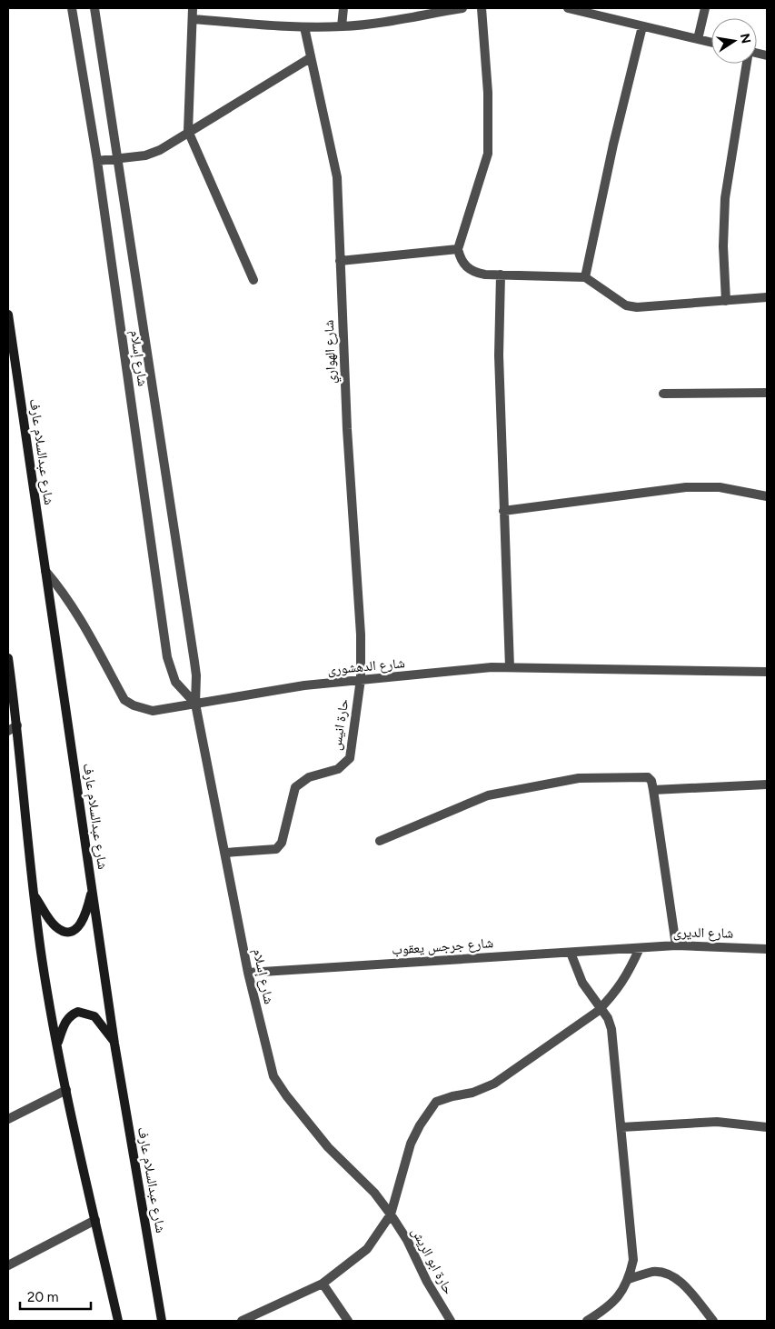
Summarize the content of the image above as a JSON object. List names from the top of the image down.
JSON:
{
  "streets": {
    "main road": ["شارع عبدالسلام عارف"],
    "street": [
      "شارع الهواري",
      "شارع إسلام",
      "شارع الدهشورى",
      "حارة انيس",
      "شارع الديرى",
      "شارع جرجس يعقوب",
      "حارة ابو الريش"
    ]
  },
  "crossings": [
    ["شارع الهواري", "شارع الدهشورى"],
    ["شارع الهواري", "حارة انيس"],
    ["شارع إسلام", "شارع الدهشورى"],
    ["شارع إسلام", "حارة انيس"],
    ["شارع إسلام", "شارع جرجس يعقوب"],
    ["شارع إسلام", "حارة ابو الريش"],
    ["شارع عبدالسلام عارف", "شارع الدهشورى"],
    ["شارع الدهشورى", "حارة انيس"],
    ["شارع الديرى", "شارع جرجس يعقوب"]
  ],
  "scale_bar": "20 m",
  "north": "right"
}
